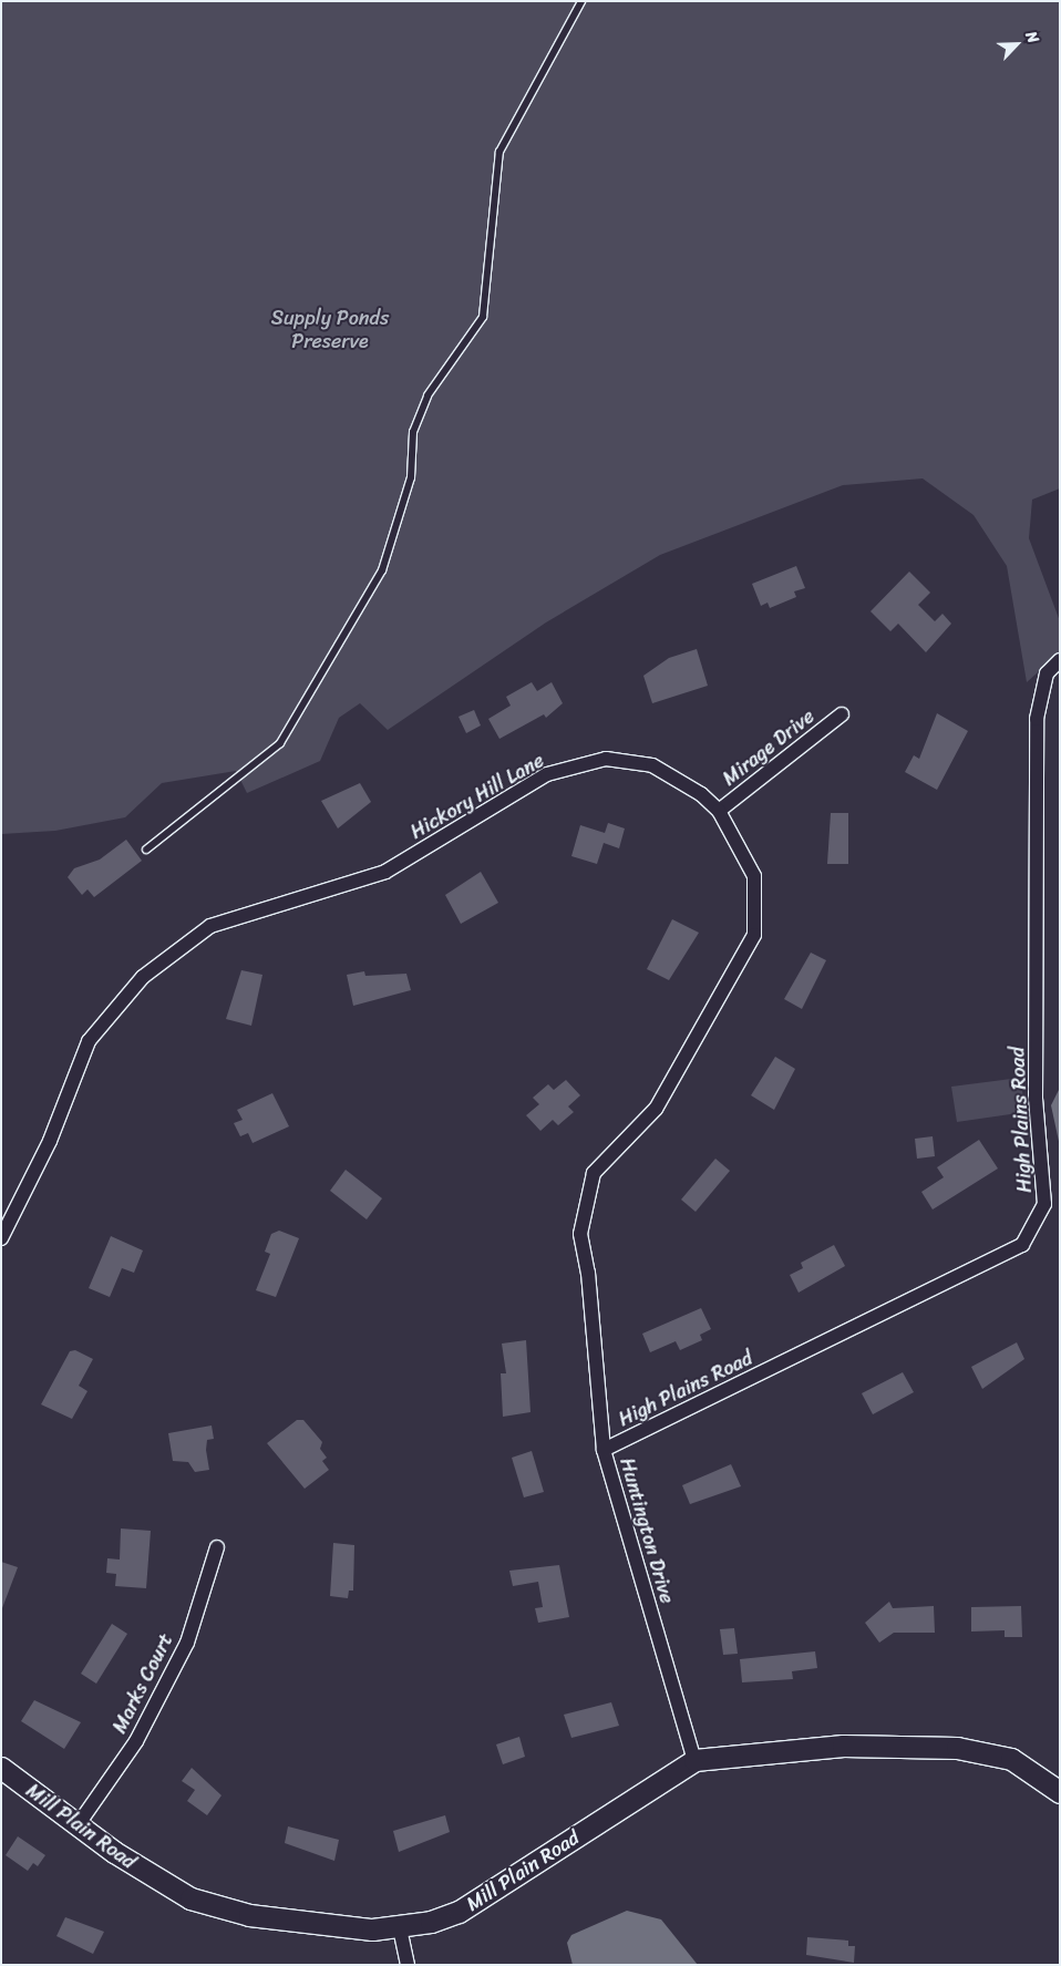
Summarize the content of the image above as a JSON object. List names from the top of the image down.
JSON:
{
  "streets": {
    "street": [
      "Mirage Drive",
      "Hickory Hill Lane",
      "High Plains Road",
      "Huntington Drive",
      "Marks Court",
      "Mill Plain Road"
    ]
  },
  "crossings": [
    ["Mirage Drive", "Hickory Hill Lane"],
    ["Hickory Hill Lane", "Huntington Drive"],
    ["High Plains Road", "Huntington Drive"],
    ["Huntington Drive", "Mill Plain Road"],
    ["Marks Court", "Mill Plain Road"]
  ],
  "parks": ["Supply Ponds Preserve"],
  "north": "top right"
}
